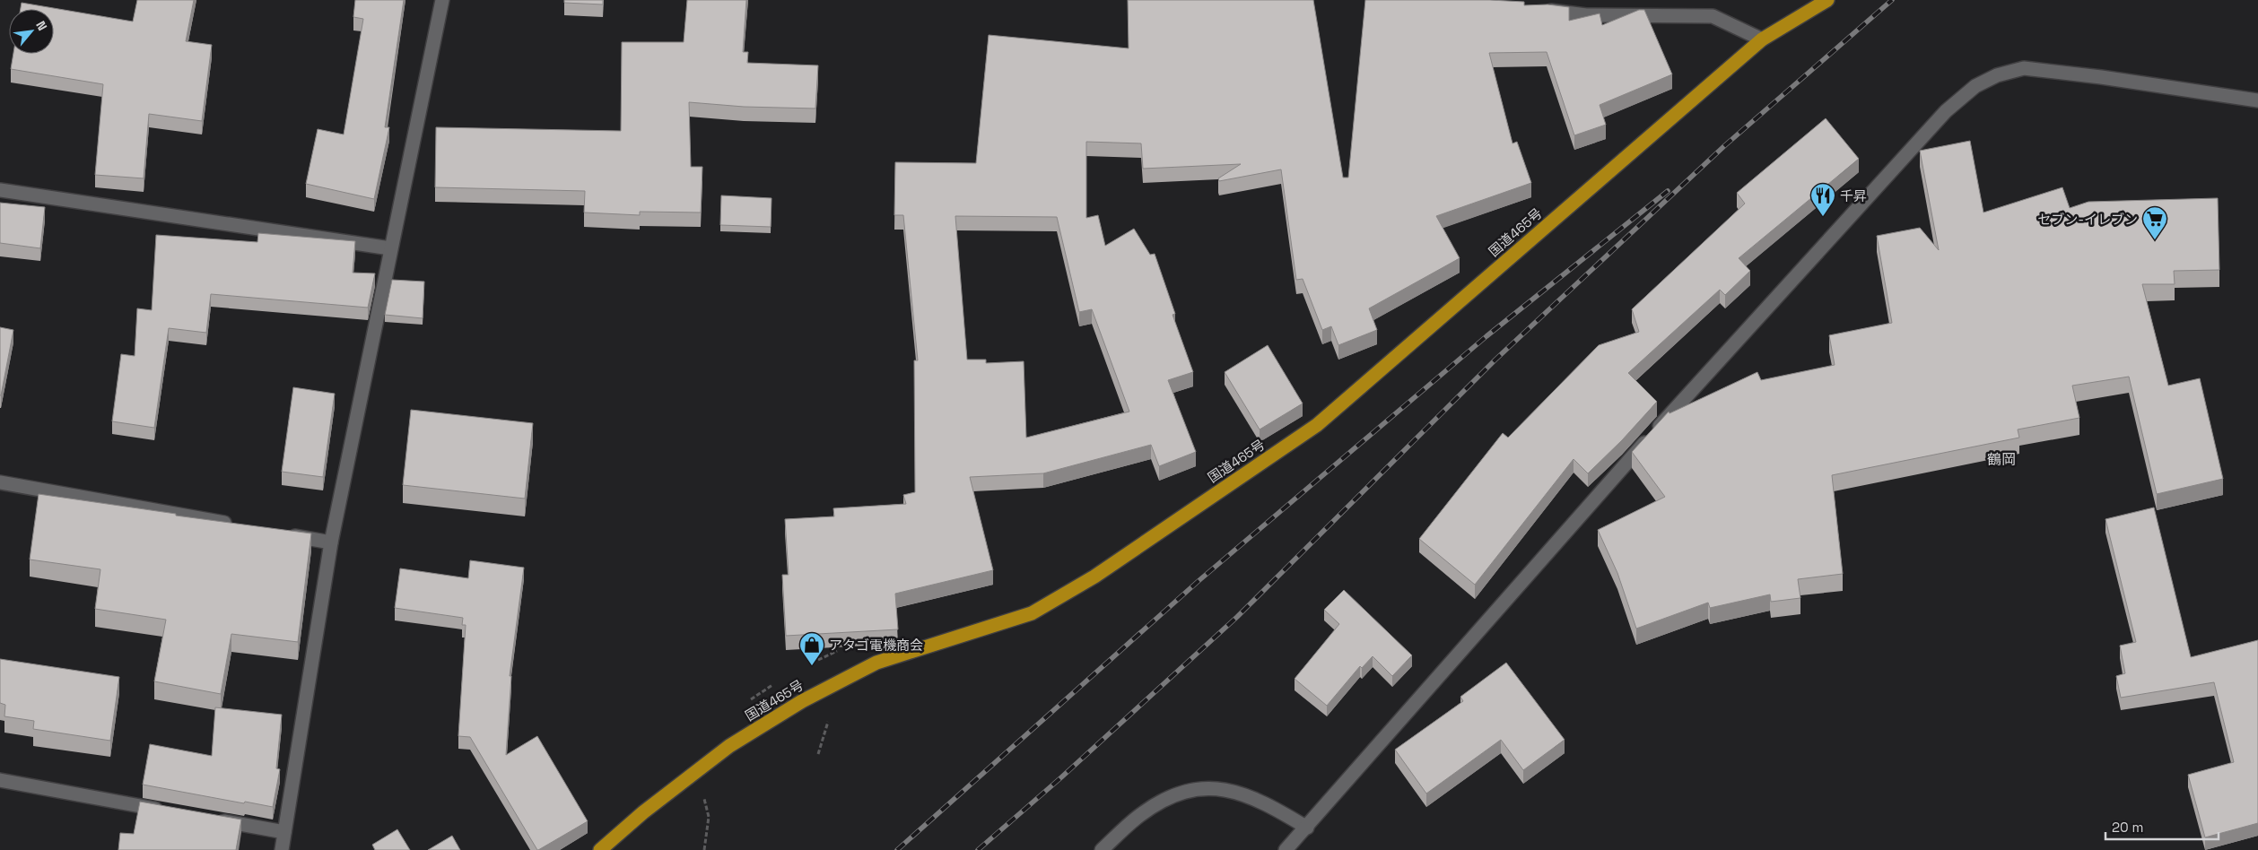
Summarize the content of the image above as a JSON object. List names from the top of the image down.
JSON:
{
  "streets": {
    "highway": ["国道465号"]
  },
  "districts": ["鶴岡"],
  "places": {
    "restaurant": ["千昇"],
    "supermarket": ["セブン-イレブン"],
    "shop": ["アタゴ電機商会"]
  },
  "scale_bar": "20 m",
  "north": "top right"
}
